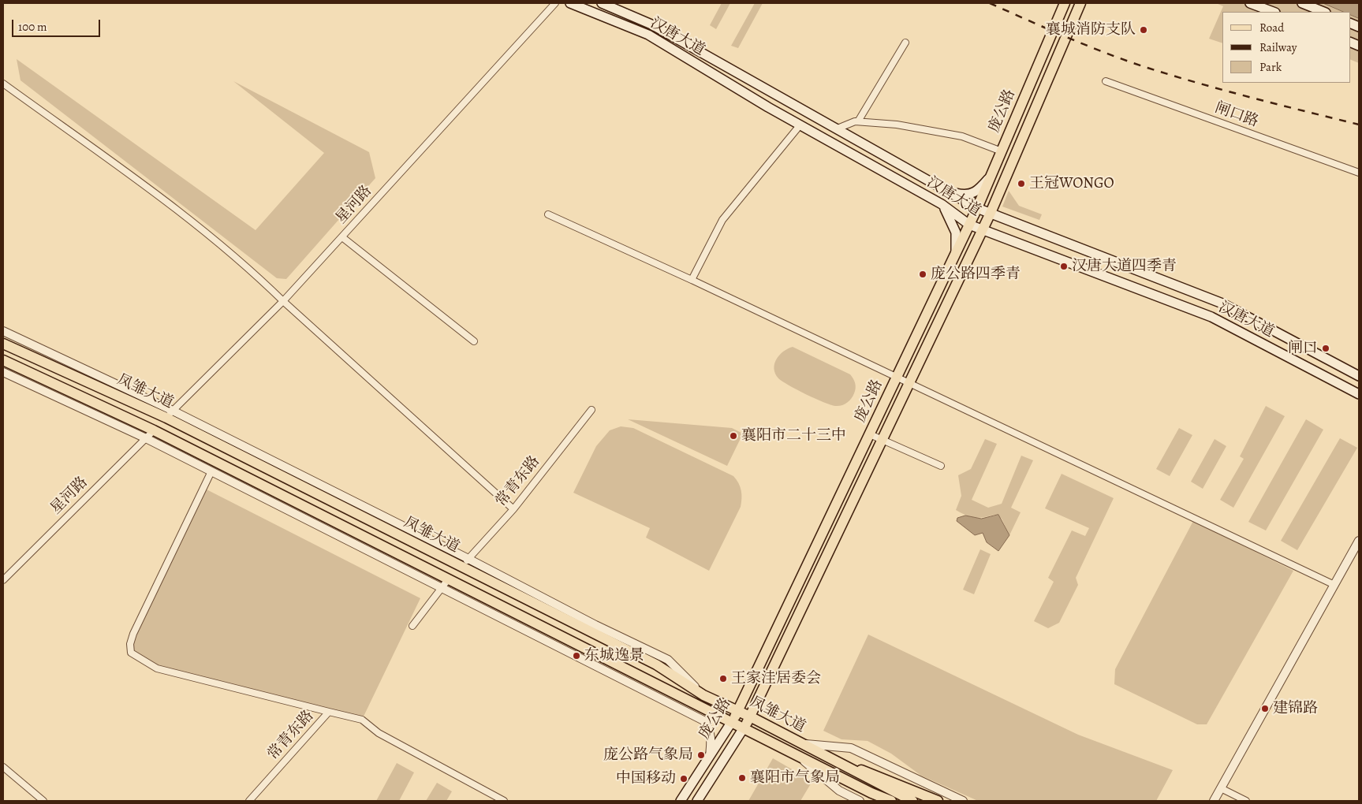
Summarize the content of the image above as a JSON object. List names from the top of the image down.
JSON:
{
  "streets": {
    "main road": ["汉唐大道", "庞公路", "凤雏大道"],
    "street": ["闸口路", "星河路", "常青东路"]
  },
  "crossings": [
    ["汉唐大道", "庞公路"],
    ["庞公路", "凤雏大道"],
    ["星河路", "凤雏大道"],
    ["凤雏大道", "常青东路"]
  ],
  "places": [
    "襄城消防支队",
    "王冠WONGO",
    "汉唐大道四季青",
    "庞公路四季青",
    "闸口",
    "襄阳市二十三中",
    "东城逸景",
    "王家洼居委会",
    "建锦路",
    "庞公路气象局",
    "襄阳市气象局",
    "中国移动"
  ],
  "legend": ["Road", "Railway", "Park"],
  "scale_bar": "100 m"
}
